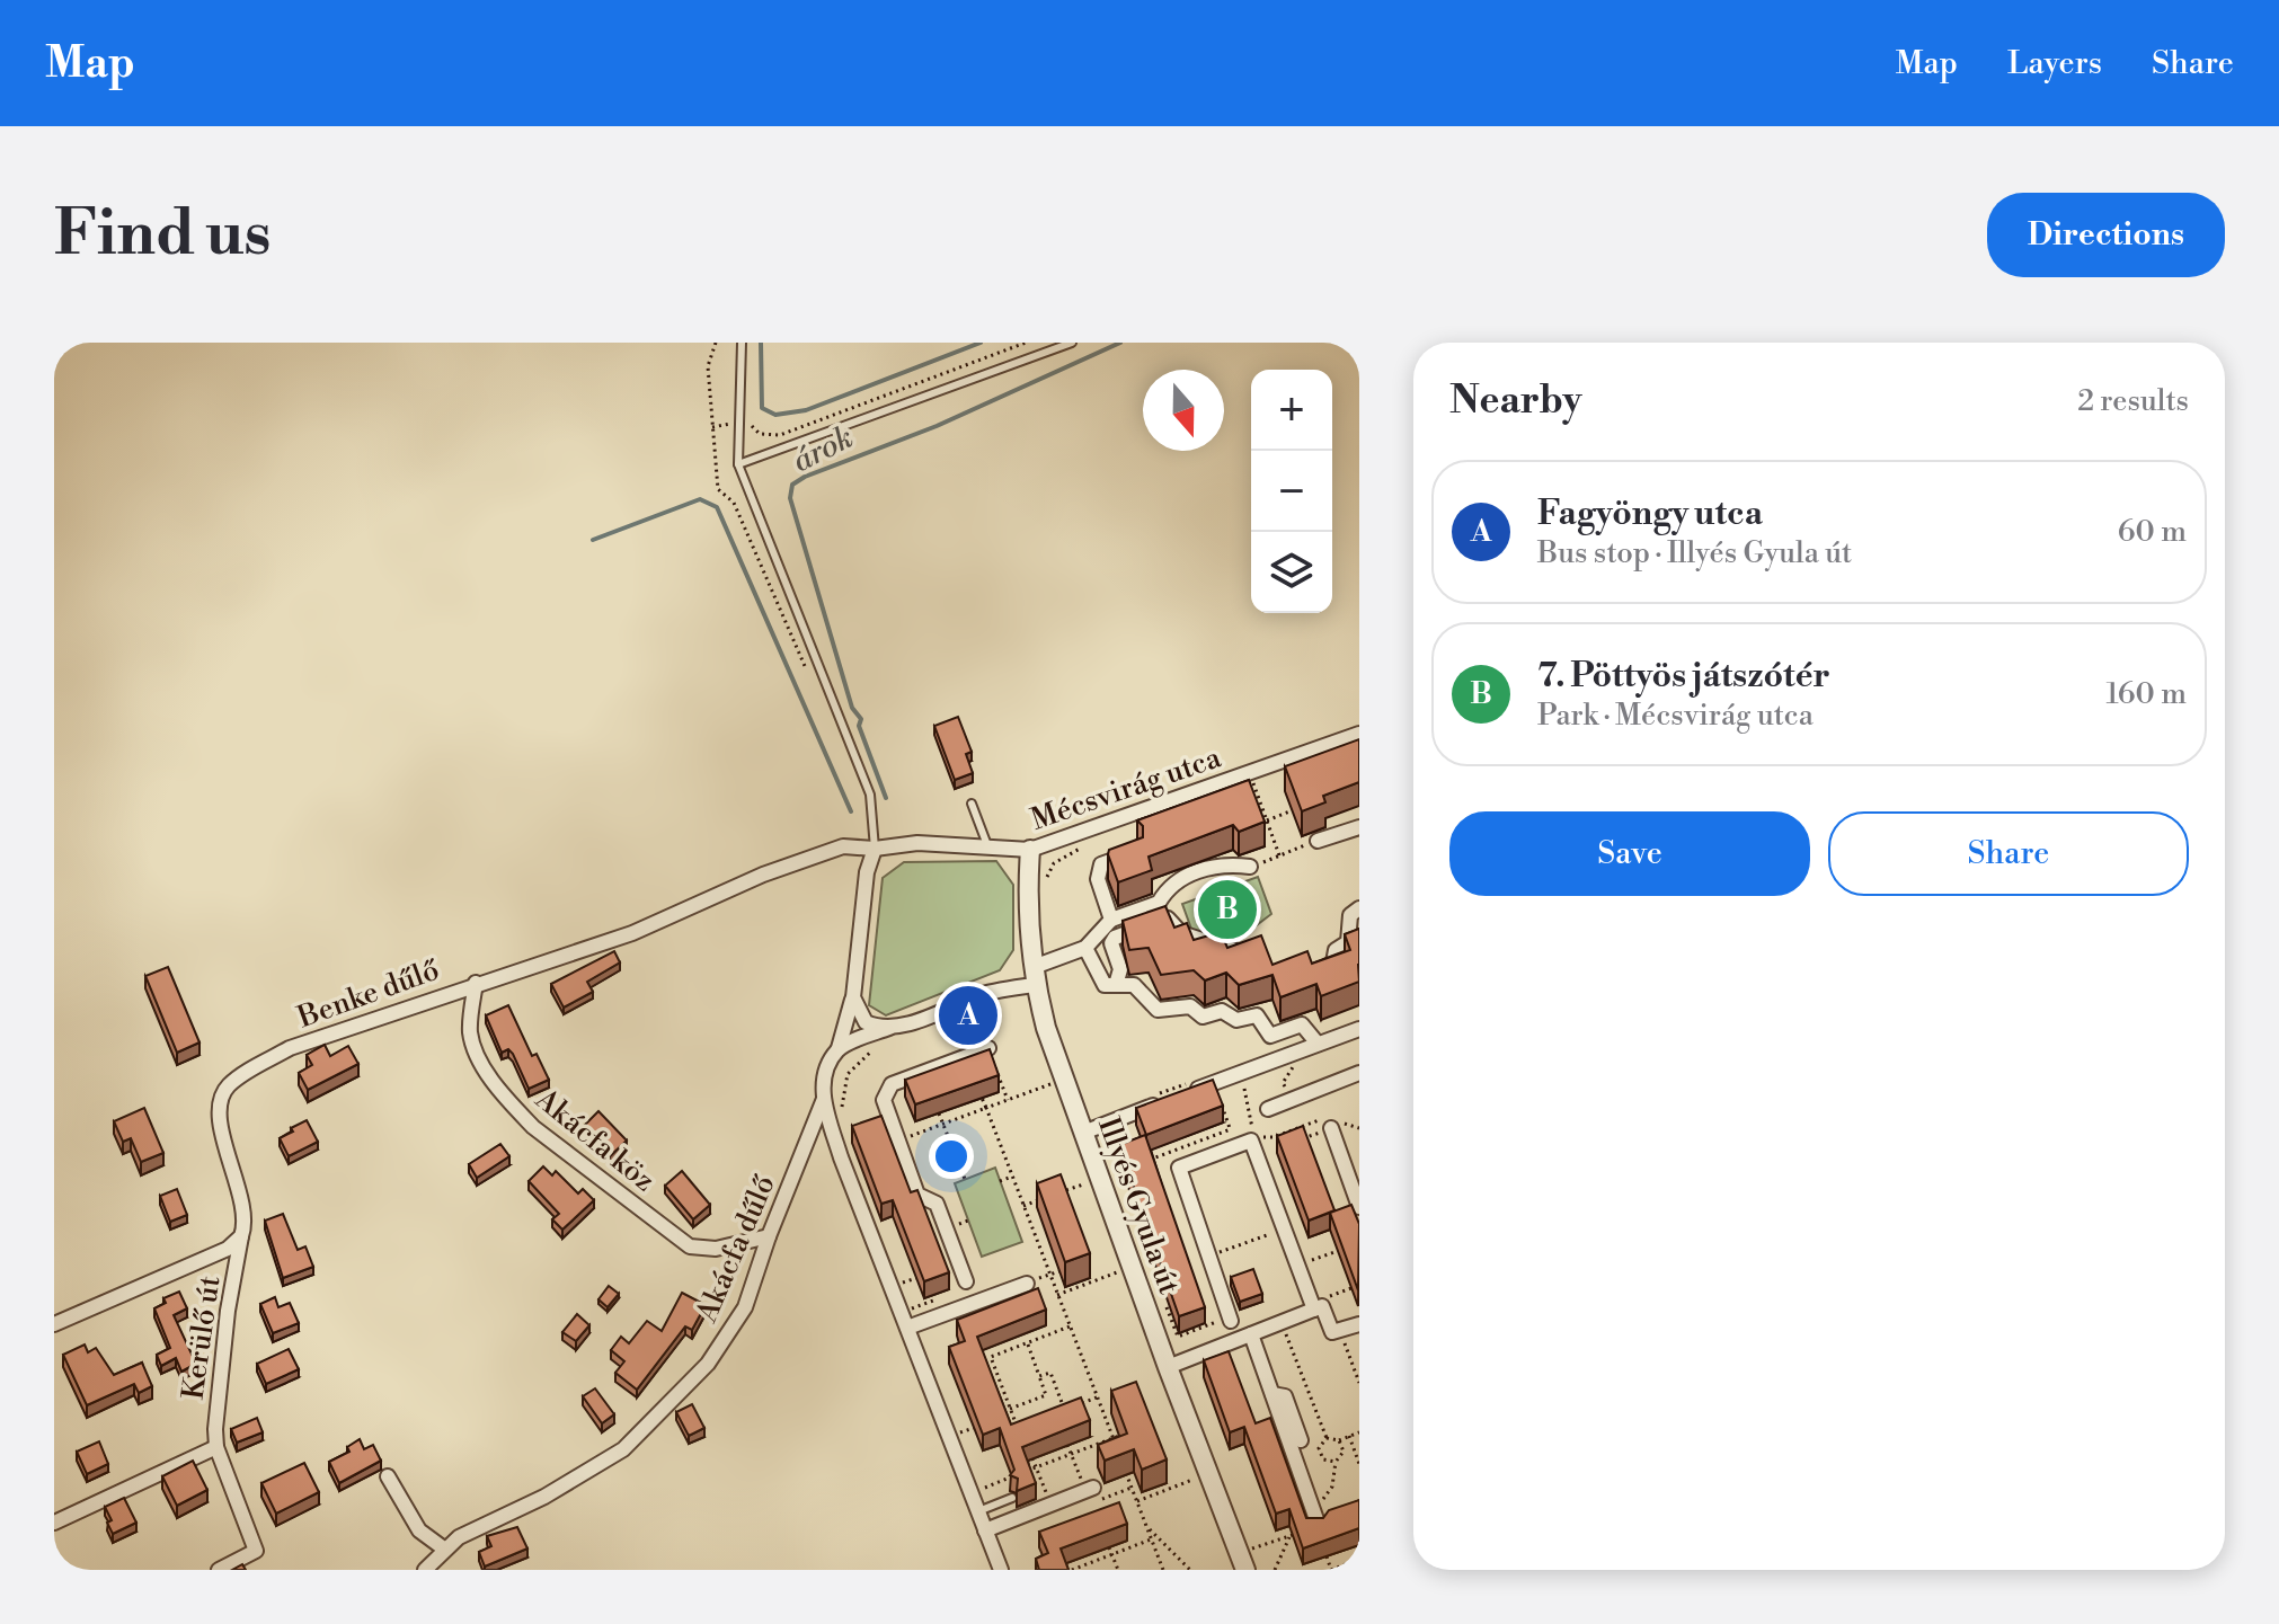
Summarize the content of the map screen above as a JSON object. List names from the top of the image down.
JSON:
{
  "streets": {
    "street": [
      "Mécsvirág utca",
      "Benke dűlő",
      "Akácfa köz",
      "Illyés Gyula út",
      "Akácfa dűlő",
      "Kerülő út"
    ]
  },
  "crossings": [
    ["Mécsvirág utca", "Benke dűlő"],
    ["Mécsvirág utca", "Illyés Gyula út"],
    ["Mécsvirág utca", "Akácfa dűlő"],
    ["Benke dűlő", "Akácfa köz"],
    ["Benke dűlő", "Akácfa dűlő"],
    ["Benke dűlő", "Kerülő út"],
    ["Akácfa köz", "Akácfa dűlő"]
  ],
  "water": ["árok"],
  "north": "bottom",
  "page": {
    "header": "Map",
    "nav": ["Map", "Layers", "Share"],
    "buttons": [
      "Directions",
      ["Save", "Share"]
    ],
    "title": "Find us",
    "heading": ["Nearby", "2 results"],
    "map_buttons": ["+", "−"],
    "list": [
      {
        "mark": "A",
        "name": "Fagyöngy utca",
        "note": "Bus stop · Illyés Gyula út",
        "value": "60 m"
      },
      {
        "mark": "B",
        "name": "7. Pöttyös játszótér",
        "note": "Park · Mécsvirág utca",
        "value": "160 m"
      }
    ],
    "pins": ["B", "A"]
  }
}
